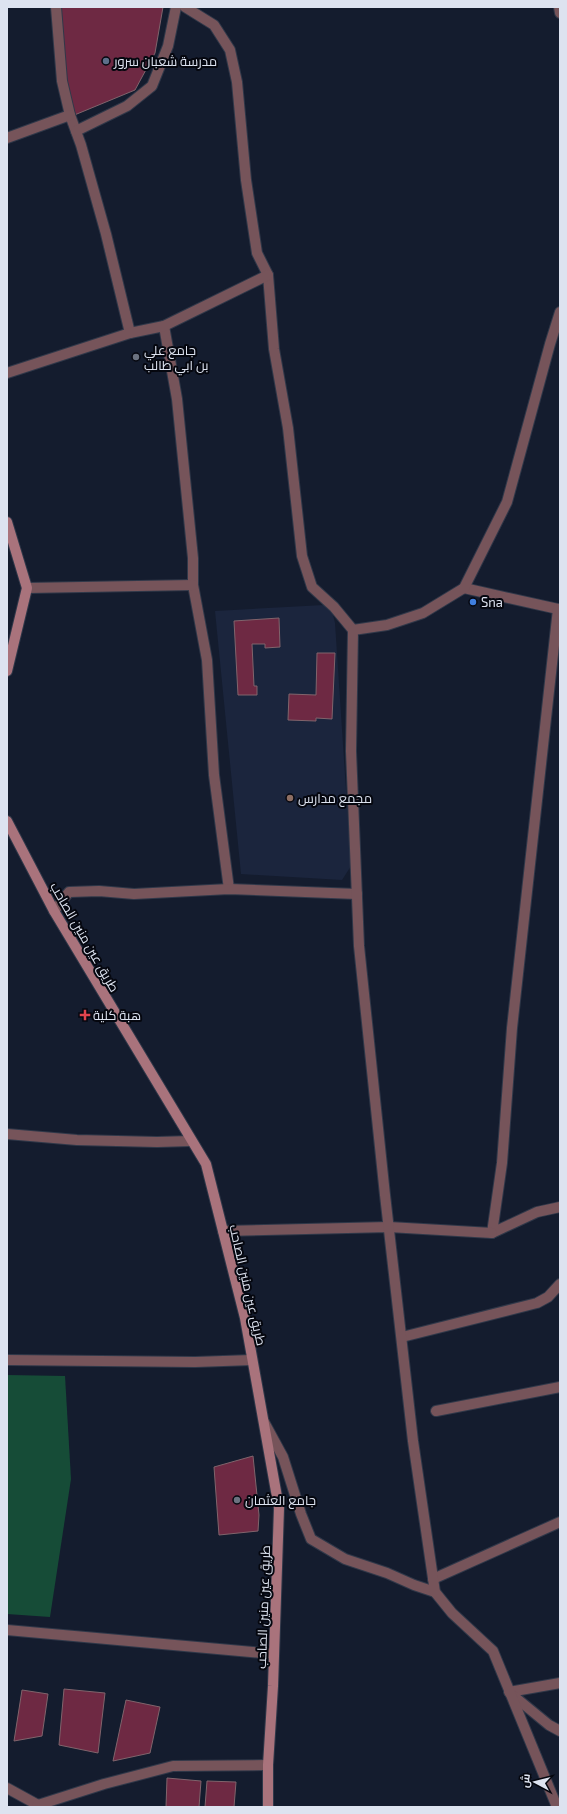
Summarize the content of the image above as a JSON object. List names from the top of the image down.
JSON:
{
  "streets": {
    "main road": ["طريق عين منين الصاحب"]
  },
  "places": {
    "other": [
      "مدرسة شعبان سرور",
      "جامع علي بن ابي طالب",
      "Sna",
      "مجمع مدارس",
      "جامع العثمان"
    ],
    "health": ["هبة كلية"]
  },
  "north": "left"
}
